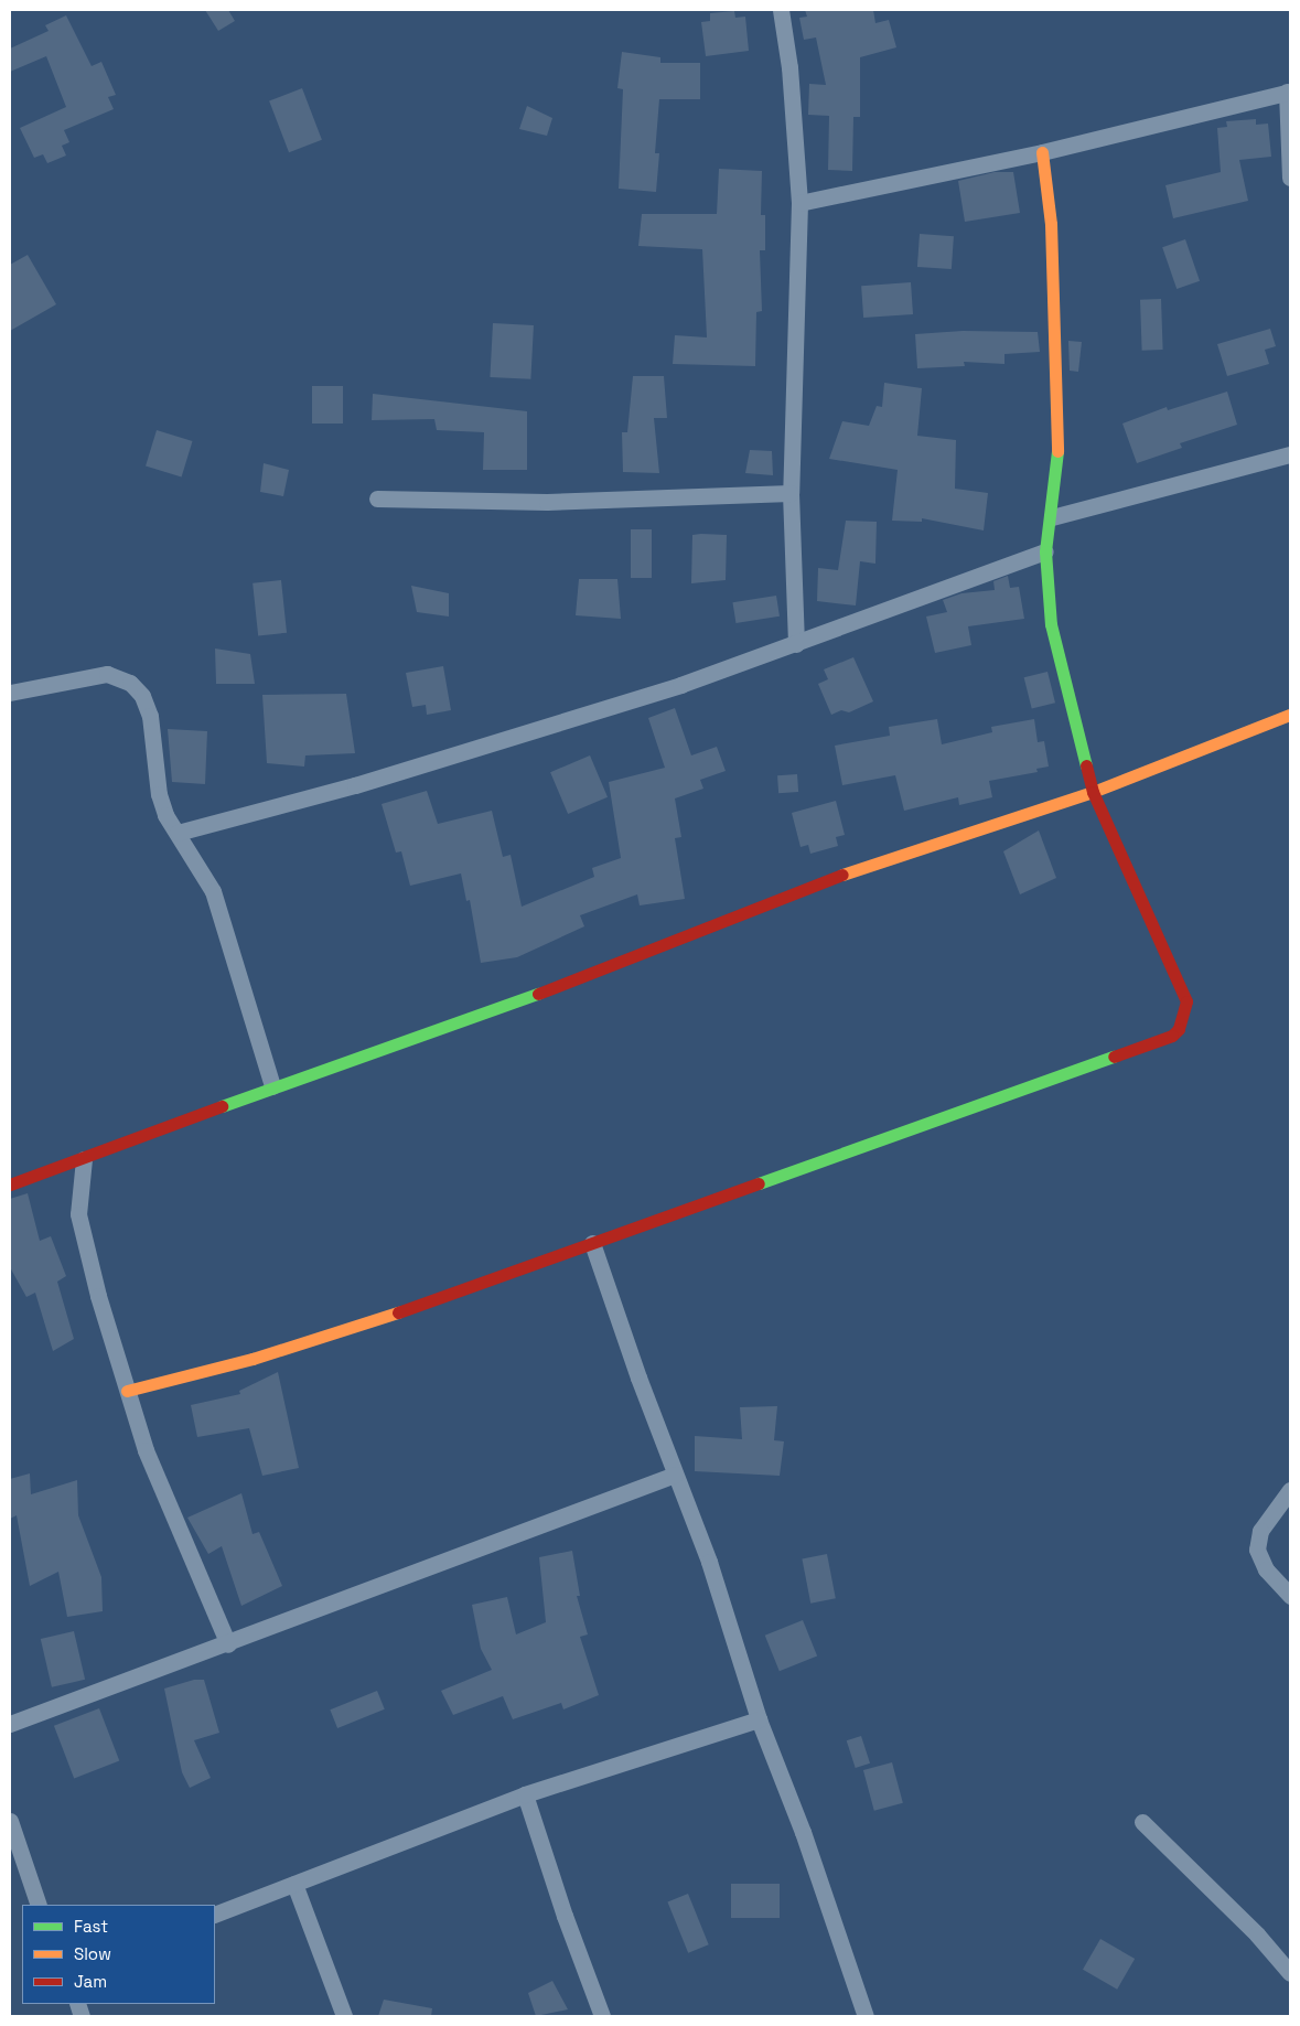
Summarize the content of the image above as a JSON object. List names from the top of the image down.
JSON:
{
  "legend": ["Fast", "Slow", "Jam"]
}
